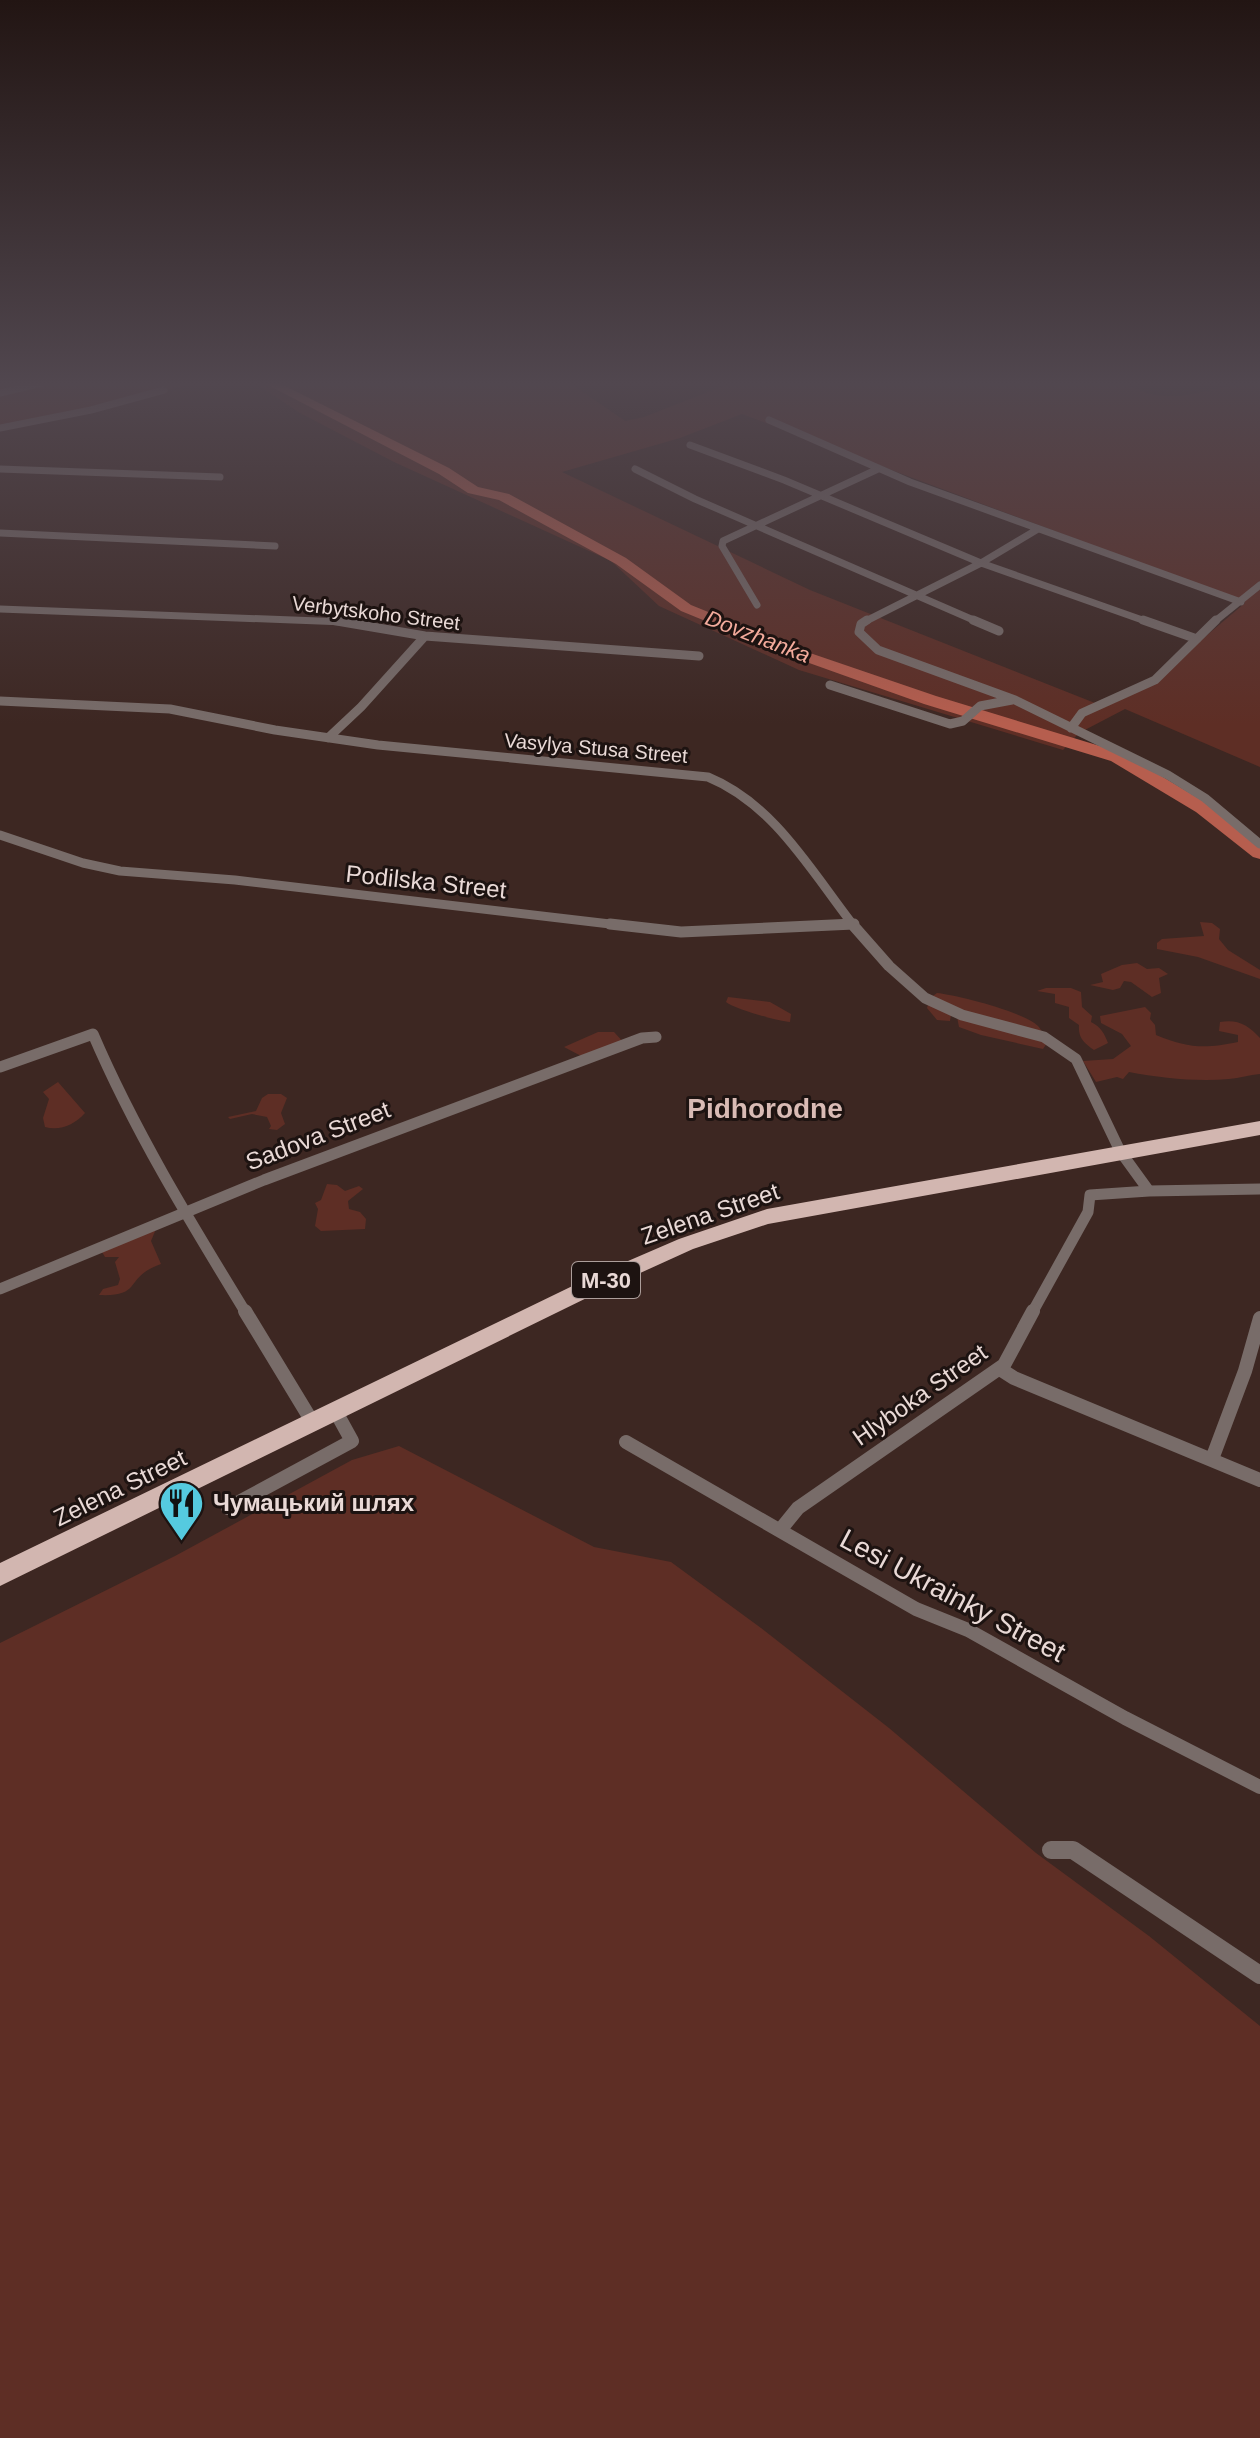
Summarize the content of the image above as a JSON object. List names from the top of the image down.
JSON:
{
  "streets": {
    "highway": ["Zelena Street", "М-30"],
    "street": [
      "Verbytskoho Street",
      "Vasylya Stusa Street",
      "Podilska Street",
      "Sadova Street",
      "Hlyboka Street",
      "Lesi Ukrainky Street"
    ]
  },
  "crossings": [
    ["Vasylya Stusa Street", "Podilska Street"],
    ["Vasylya Stusa Street", "Zelena Street"],
    ["Vasylya Stusa Street", "Hlyboka Street"],
    ["Hlyboka Street", "Lesi Ukrainky Street"]
  ],
  "districts": ["Pidhorodne"],
  "water": ["Dovzhanka"],
  "places": {
    "restaurant": ["Чумацький шлях"]
  }
}
